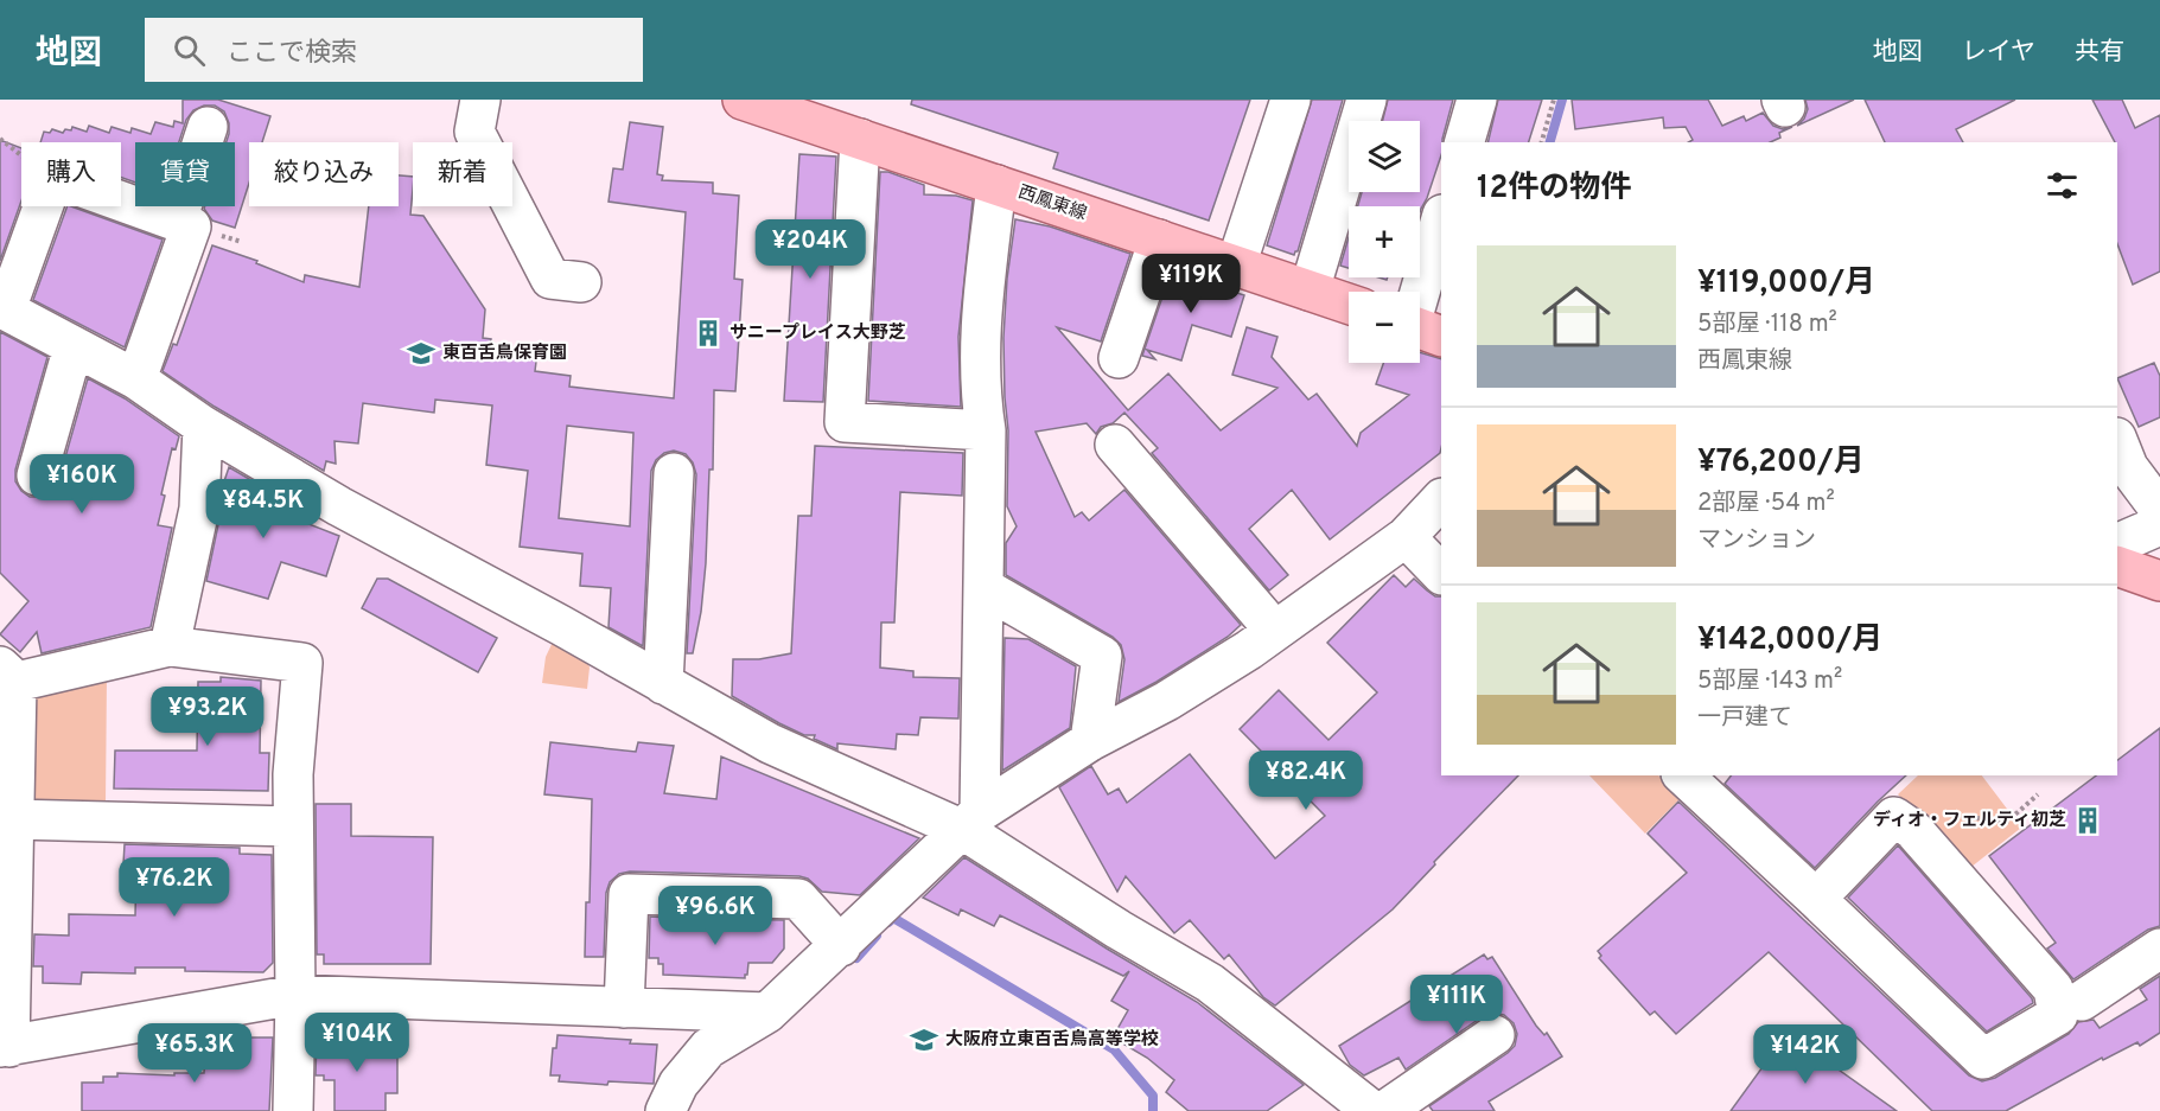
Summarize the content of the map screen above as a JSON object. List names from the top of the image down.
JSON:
{
  "streets": {
    "main road": ["西鳳東線"]
  },
  "places": {
    "building": ["サニープレイス大野芝", "ディオ・フェルティ初芝"],
    "school or university": ["東百舌鳥保育園", "大阪府立東百舌鳥高等学校"]
  },
  "page": {
    "header": "地図",
    "search": "ここで検索",
    "nav": ["地図", "レイヤ", "共有"],
    "map_buttons": ["+", "−"],
    "chip": [
      "購入",
      "賃貸",
      "絞り込み",
      "新着"
    ],
    "heading": "12件の物件",
    "price": [
      "¥204K",
      "¥119K",
      "¥160K",
      "¥84.5K",
      "¥93.2K",
      "¥82.4K",
      "¥76.2K",
      "¥96.6K",
      "¥111K",
      "¥104K",
      "¥65.3K",
      "¥142K"
    ],
    "list": [
      {
        "name": "¥119,000/月",
        "note": "5部屋 · 118 m² · 西鳳東線"
      },
      {
        "name": "¥76,200/月",
        "note": "2部屋 · 54 m² · マンション"
      },
      {
        "name": "¥142,000/月",
        "note": "5部屋 · 143 m² · 一戸建て"
      }
    ]
  }
}
